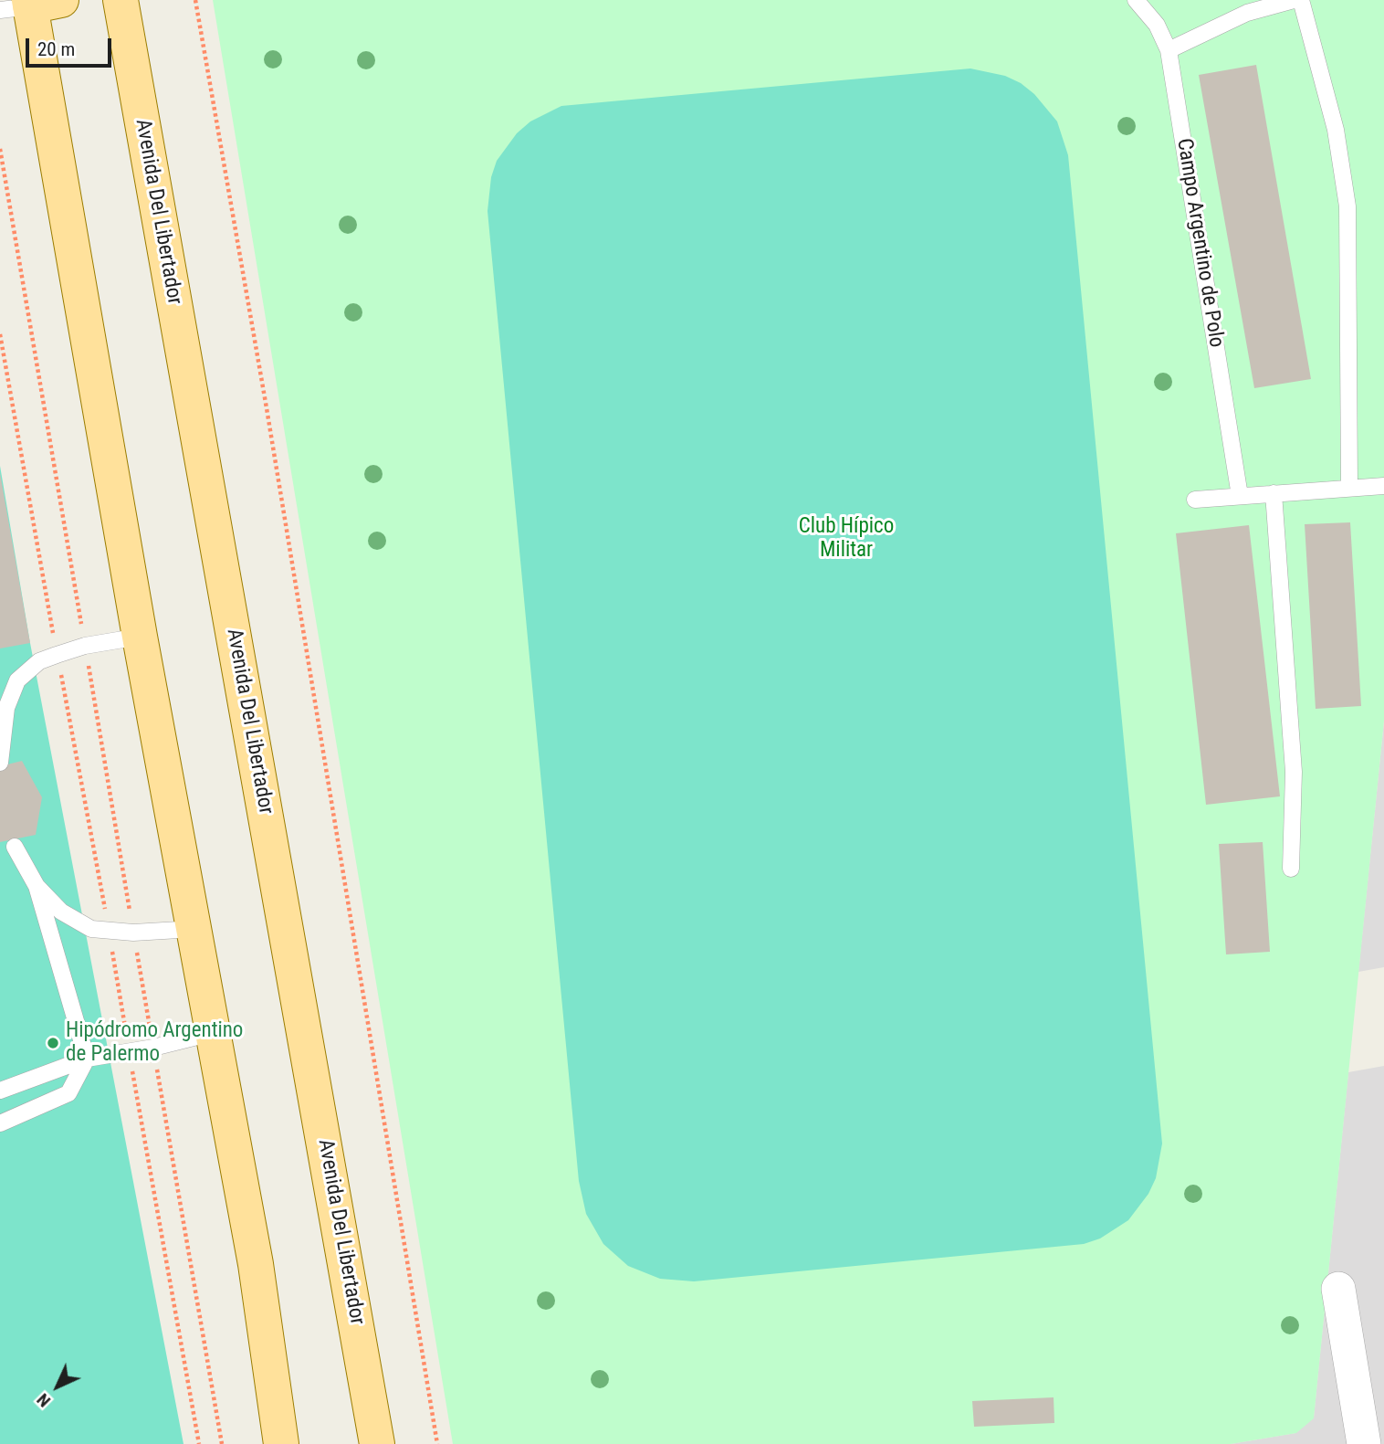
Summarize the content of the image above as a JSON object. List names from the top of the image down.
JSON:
{
  "streets": {
    "main road": ["Avenida Del Libertador"],
    "lane": ["Campo Argentino de Polo"]
  },
  "parks": ["Club Hípico Militar"],
  "places": ["Hipódromo Argentino de Palermo"],
  "scale_bar": "20 m",
  "north": "bottom left"
}
